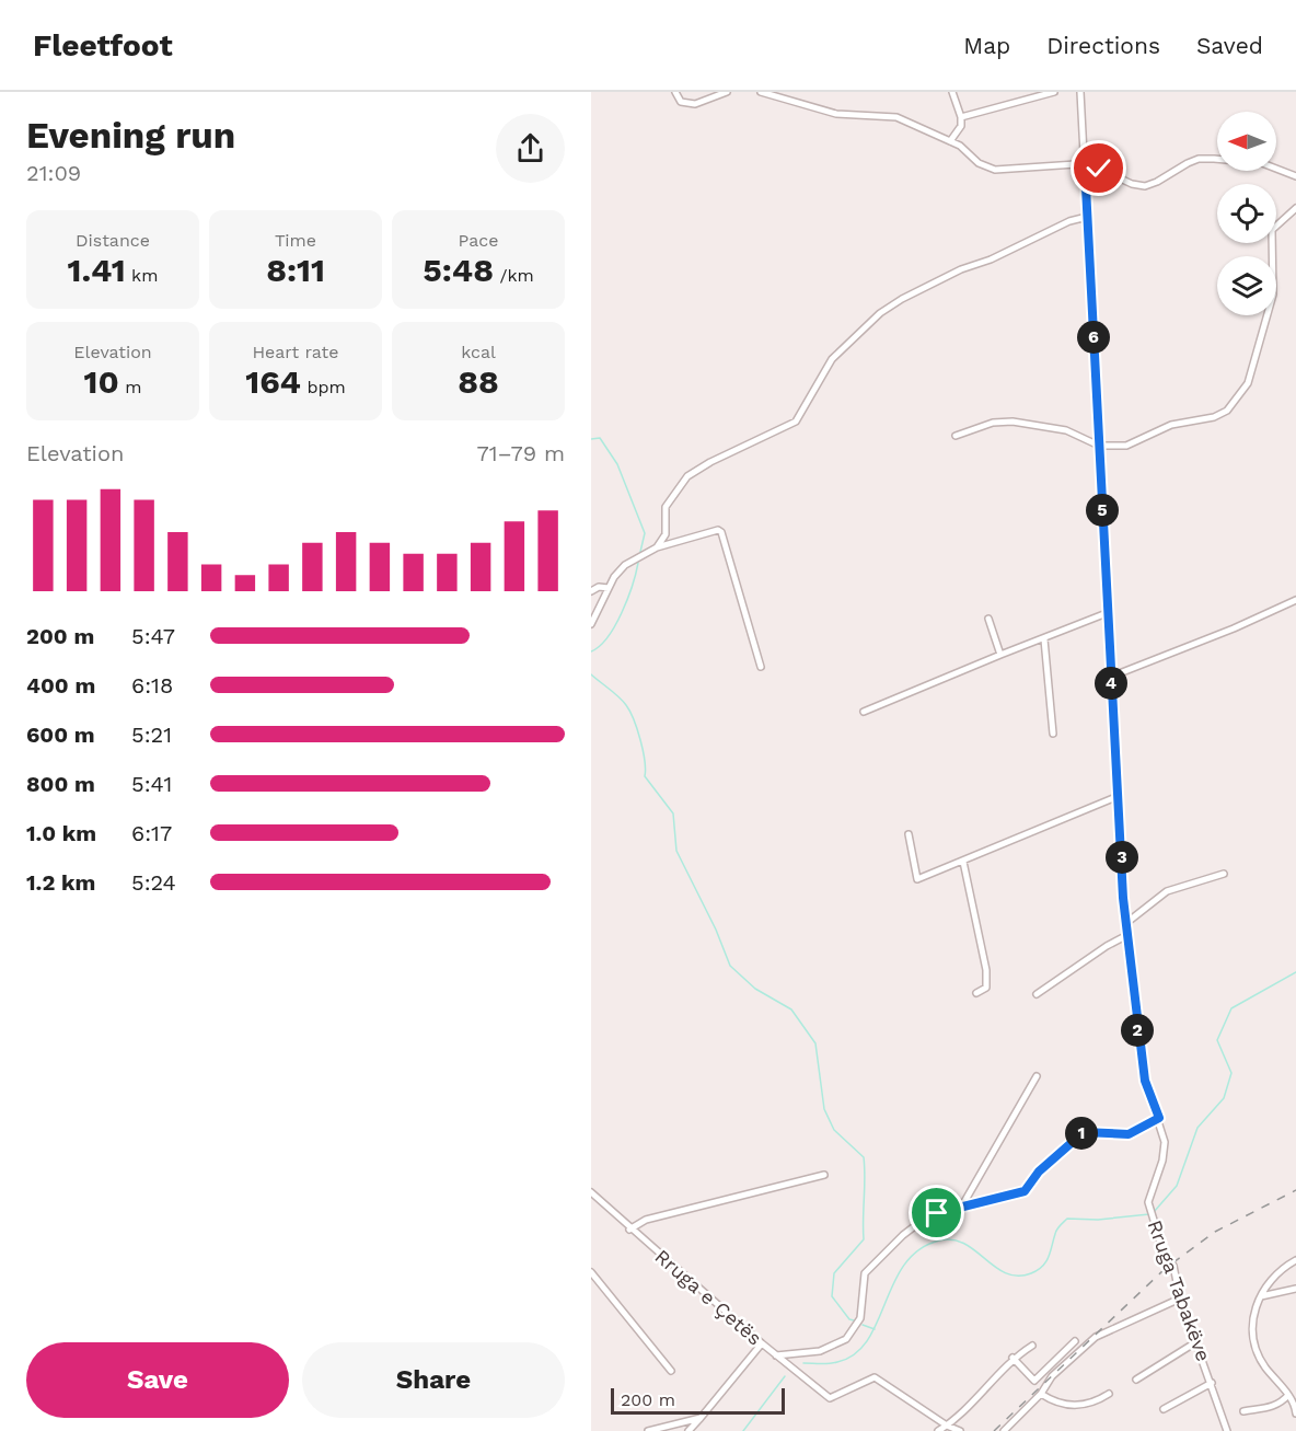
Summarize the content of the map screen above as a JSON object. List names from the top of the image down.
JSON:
{
  "streets": {
    "street": ["Rruga Tabakëve", "Rruga e Çetës"]
  },
  "scale_bar": "200 m",
  "north": "left",
  "page": {
    "header": "Fleetfoot",
    "nav": ["Map", "Directions", "Saved"],
    "heading": ["Evening run", "21:09"],
    "stats": [
      ["Distance", "1.41 km"],
      ["Time", "8:11"],
      ["Pace", "5:48 /km"],
      ["Elevation", "10 m"],
      ["Heart rate", "164 bpm"],
      ["kcal", "88"]
    ],
    "pins": [
      "6",
      "5",
      "4",
      "3",
      "2",
      "1"
    ],
    "chart": ["Elevation", "71–79 m"],
    "list": [
      {
        "name": "200 m",
        "note": "5:47"
      },
      {
        "name": "400 m",
        "note": "6:18"
      },
      {
        "name": "600 m",
        "note": "5:21"
      },
      {
        "name": "800 m",
        "note": "5:41"
      },
      {
        "name": "1.0 km",
        "note": "6:17"
      },
      {
        "name": "1.2 km",
        "note": "5:24"
      }
    ],
    "buttons": ["Save", "Share"],
    "scale": "200 m"
  }
}
